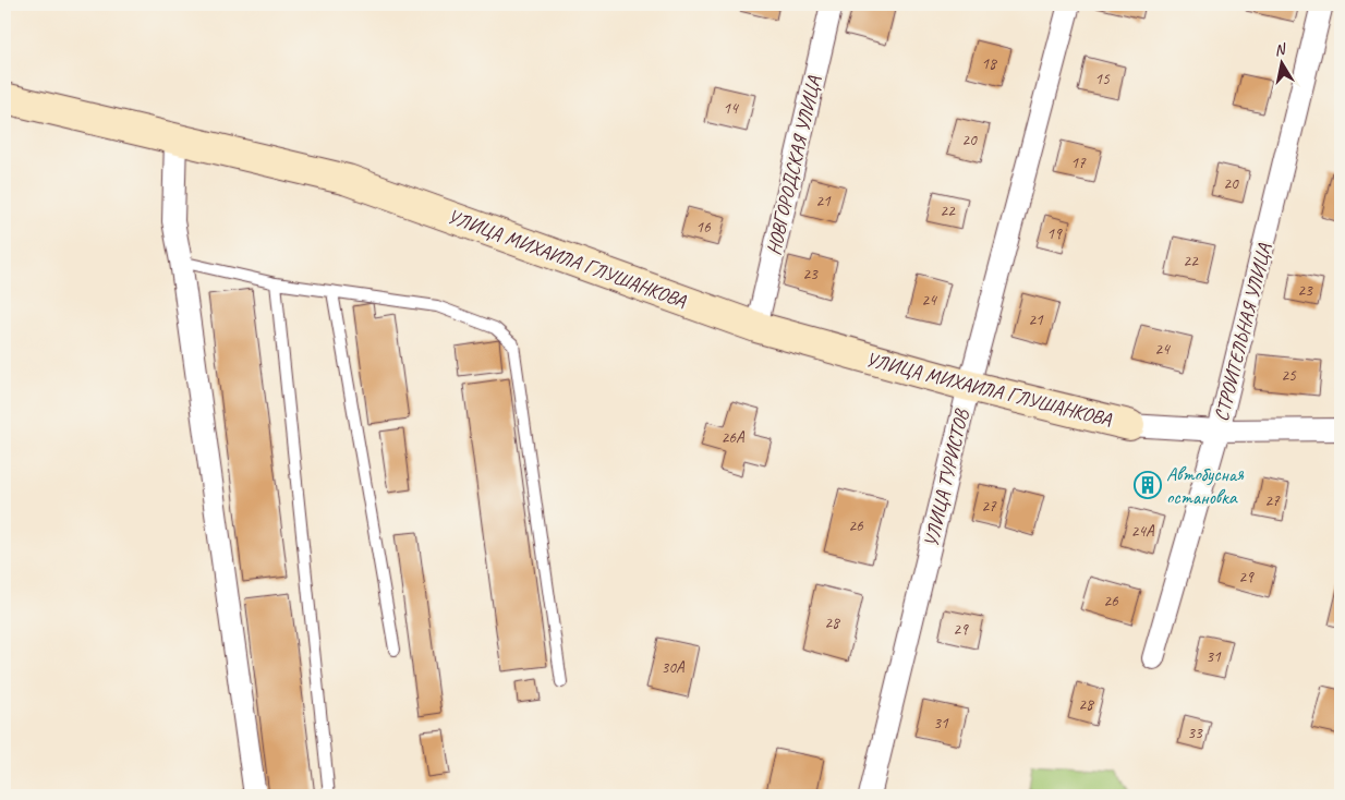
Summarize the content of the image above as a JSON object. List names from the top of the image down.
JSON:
{
  "streets": {
    "street": [
      "НОВГОРОДСКАЯ УЛИЦА",
      "УЛИЦА МИХАИЛА ГЛУШАНКОВА",
      "СТРОИТЕЛЬНАЯ УЛИЦА",
      "УЛИЦА ТУРИСТОВ"
    ]
  },
  "crossings": [
    ["НОВГОРОДСКАЯ УЛИЦА", "УЛИЦА МИХАИЛА ГЛУШАНКОВА"],
    ["УЛИЦА МИХАИЛА ГЛУШАНКОВА", "УЛИЦА ТУРИСТОВ"]
  ],
  "places": {
    "building": ["Автобусная остановка"]
  },
  "house_numbers": [
    "18",
    "15",
    "14",
    "20",
    "17",
    "20",
    "21",
    "22",
    "16",
    "19",
    "22",
    "23",
    "23",
    "24",
    "21",
    "24",
    "25",
    "26А",
    "27",
    "27",
    "26",
    "24А",
    "29",
    "26",
    "28",
    "29",
    "31",
    "30А",
    "28",
    "31",
    "33"
  ],
  "north": "top"
}
